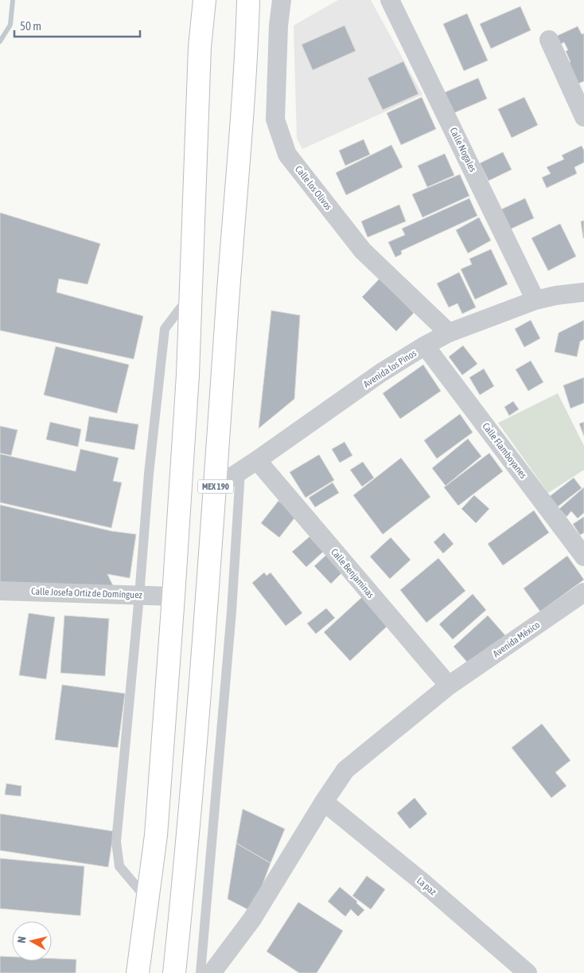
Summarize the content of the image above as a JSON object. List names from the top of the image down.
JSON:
{
  "streets": {
    "main road": ["MEX 190"],
    "street": [
      "Calle Nogales",
      "Calle los Olivos",
      "Avenida los Pinos",
      "Calle Flamboyanes",
      "Calle Benjaminas",
      "Calle Josefa Ortiz de Domínguez",
      "Avenida México",
      "La paz"
    ]
  },
  "crossings": [
    ["Calle Nogales", "Avenida los Pinos"],
    ["Calle los Olivos", "Avenida los Pinos"],
    ["Avenida los Pinos", "Calle Flamboyanes"],
    ["Avenida los Pinos", "MEX 190"],
    ["Avenida los Pinos", "Calle Benjaminas"],
    ["Calle Benjaminas", "Avenida México"],
    ["Avenida México", "La paz"]
  ],
  "scale_bar": "50 m",
  "north": "left"
}
